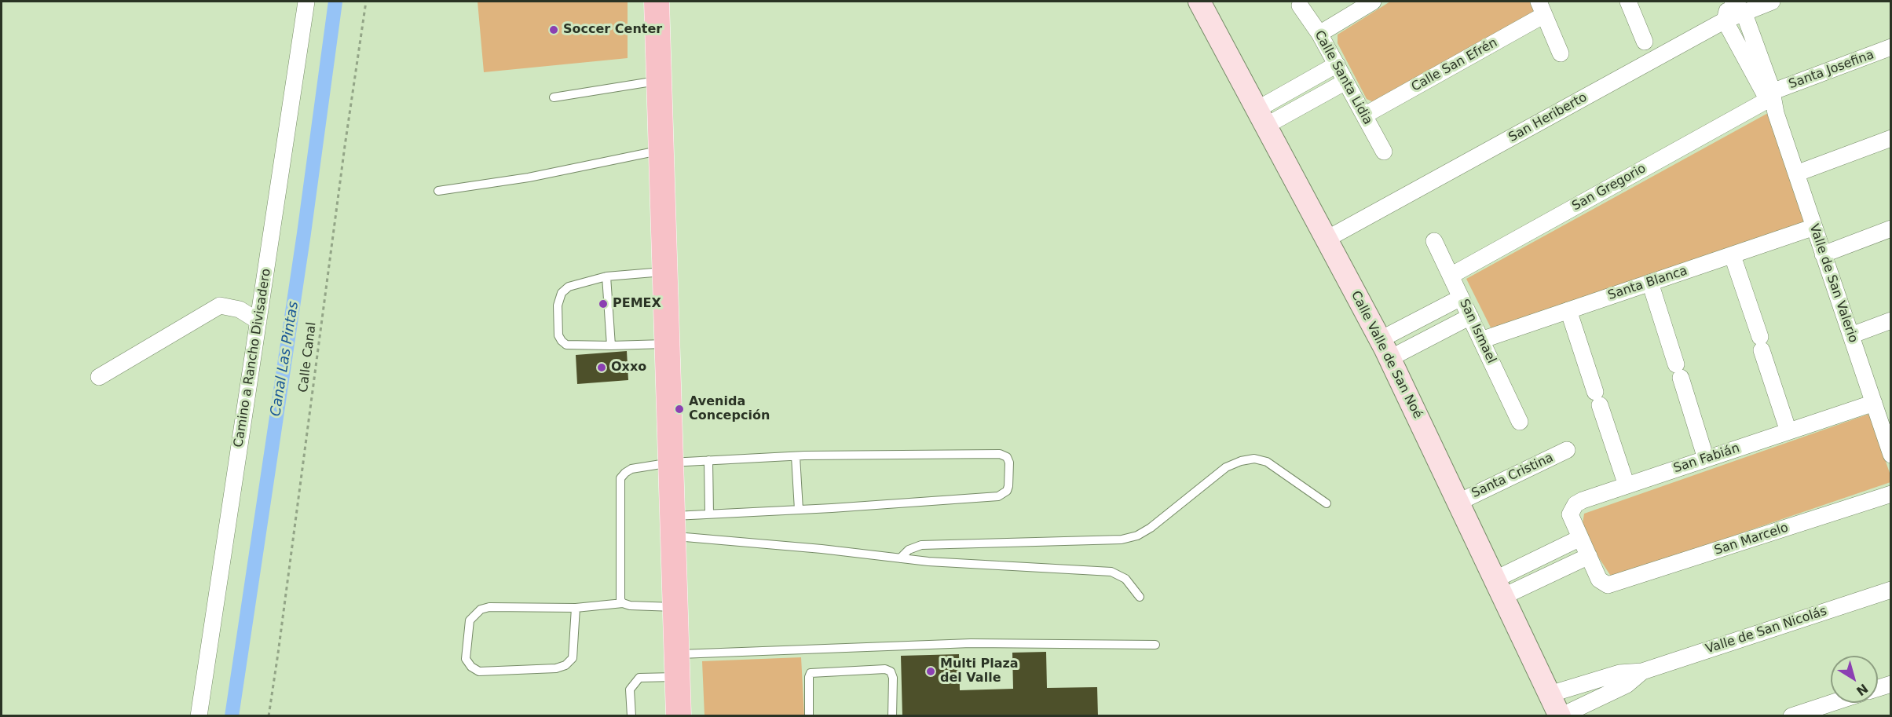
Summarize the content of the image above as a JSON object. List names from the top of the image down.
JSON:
{
  "streets": {
    "street": [
      "Calle San Efrén",
      "Santa Josefina",
      "Calle Santa Lidia",
      "San Heriberto",
      "San Gregorio",
      "Santa Blanca",
      "Valle de San Valerio",
      "San Ismael",
      "Calle Valle de San Noé",
      "Camino a Rancho Divisadero",
      "San Fabián",
      "Santa Cristina",
      "San Marcelo",
      "Valle de San Nicolás"
    ],
    "path": ["Calle Canal"]
  },
  "crossings": [
    ["Calle San Efrén", "Calle Santa Lidia"],
    ["Santa Josefina", "San Gregorio"],
    ["Santa Josefina", "Valle de San Valerio"],
    ["San Heriberto", "Valle de San Valerio"],
    ["San Heriberto", "Calle Valle de San Noé"],
    ["San Gregorio", "Valle de San Valerio"],
    ["San Gregorio", "San Ismael"],
    ["Santa Blanca", "Valle de San Valerio"],
    ["Santa Blanca", "San Ismael"],
    ["Valle de San Valerio", "San Fabián"],
    ["Calle Valle de San Noé", "Santa Cristina"],
    ["Calle Valle de San Noé", "Valle de San Nicolás"],
    ["San Fabián", "San Marcelo"]
  ],
  "water": ["Canal Las Pintas"],
  "places": [
    "Soccer Center",
    "PEMEX",
    "Oxxo",
    "Avenida Concepción",
    "Multi Plaza del Valle"
  ],
  "north": "bottom right"
}
